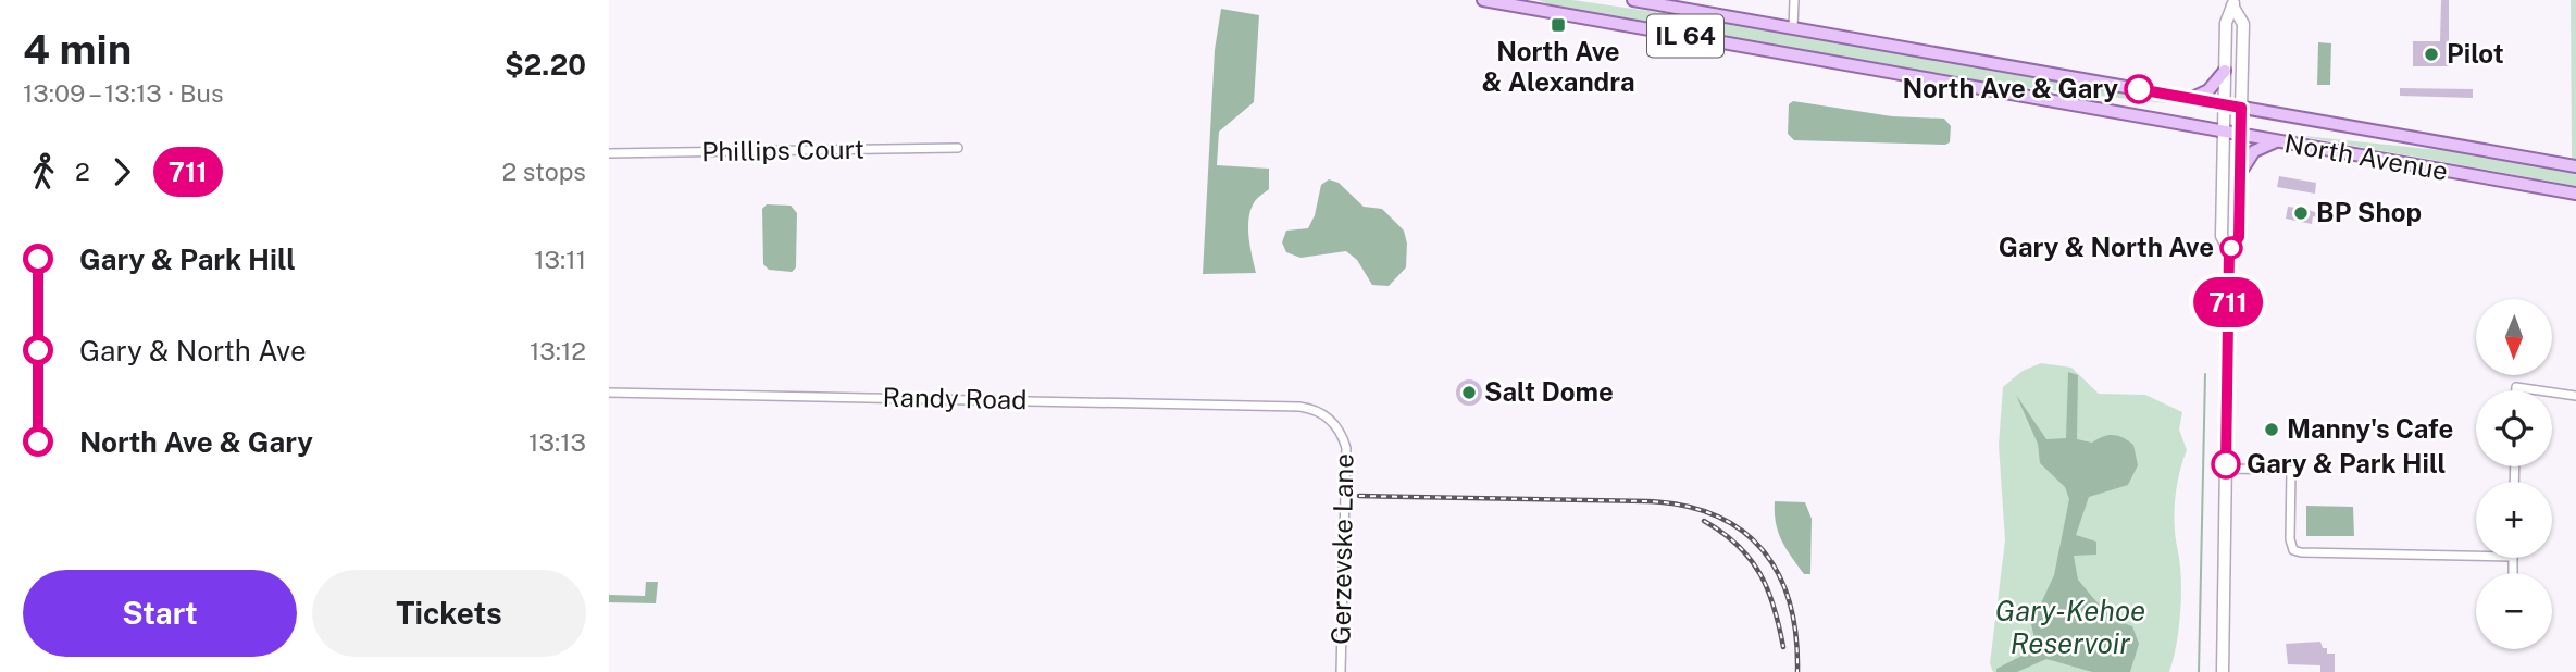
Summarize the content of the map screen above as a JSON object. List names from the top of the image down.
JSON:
{
  "streets": {
    "main road": ["IL 64", "North Avenue"],
    "street": ["Phillips Court", "Randy Road", "Gerzevske Lane"]
  },
  "crossings": [
    ["IL 64", "North Avenue"],
    ["Randy Road", "Gerzevske Lane"]
  ],
  "water": ["Gary-Kehoe Reservoir"],
  "places": {
    "transit": ["North Ave & Alexandra"],
    "other": [
      "Pilot",
      "North Ave & Gary",
      "BP Shop",
      "Gary & North Ave",
      "Salt Dome",
      "Manny's Cafe",
      "Gary & Park Hill"
    ]
  },
  "lines": ["bus line 711"],
  "north": "bottom",
  "page": {
    "heading": ["4 min", "13:09 – 13:13 · Bus", "$2.20"],
    "on_map": "711",
    "legs": ["2", "711", "2 stops"],
    "list": [
      {
        "name": "Gary & Park Hill",
        "value": "13:11"
      },
      {
        "name": "Gary & North Ave",
        "value": "13:12"
      },
      {
        "name": "North Ave & Gary",
        "value": "13:13"
      }
    ],
    "map_buttons": ["+", "−"],
    "buttons": ["Start", "Tickets"]
  }
}
